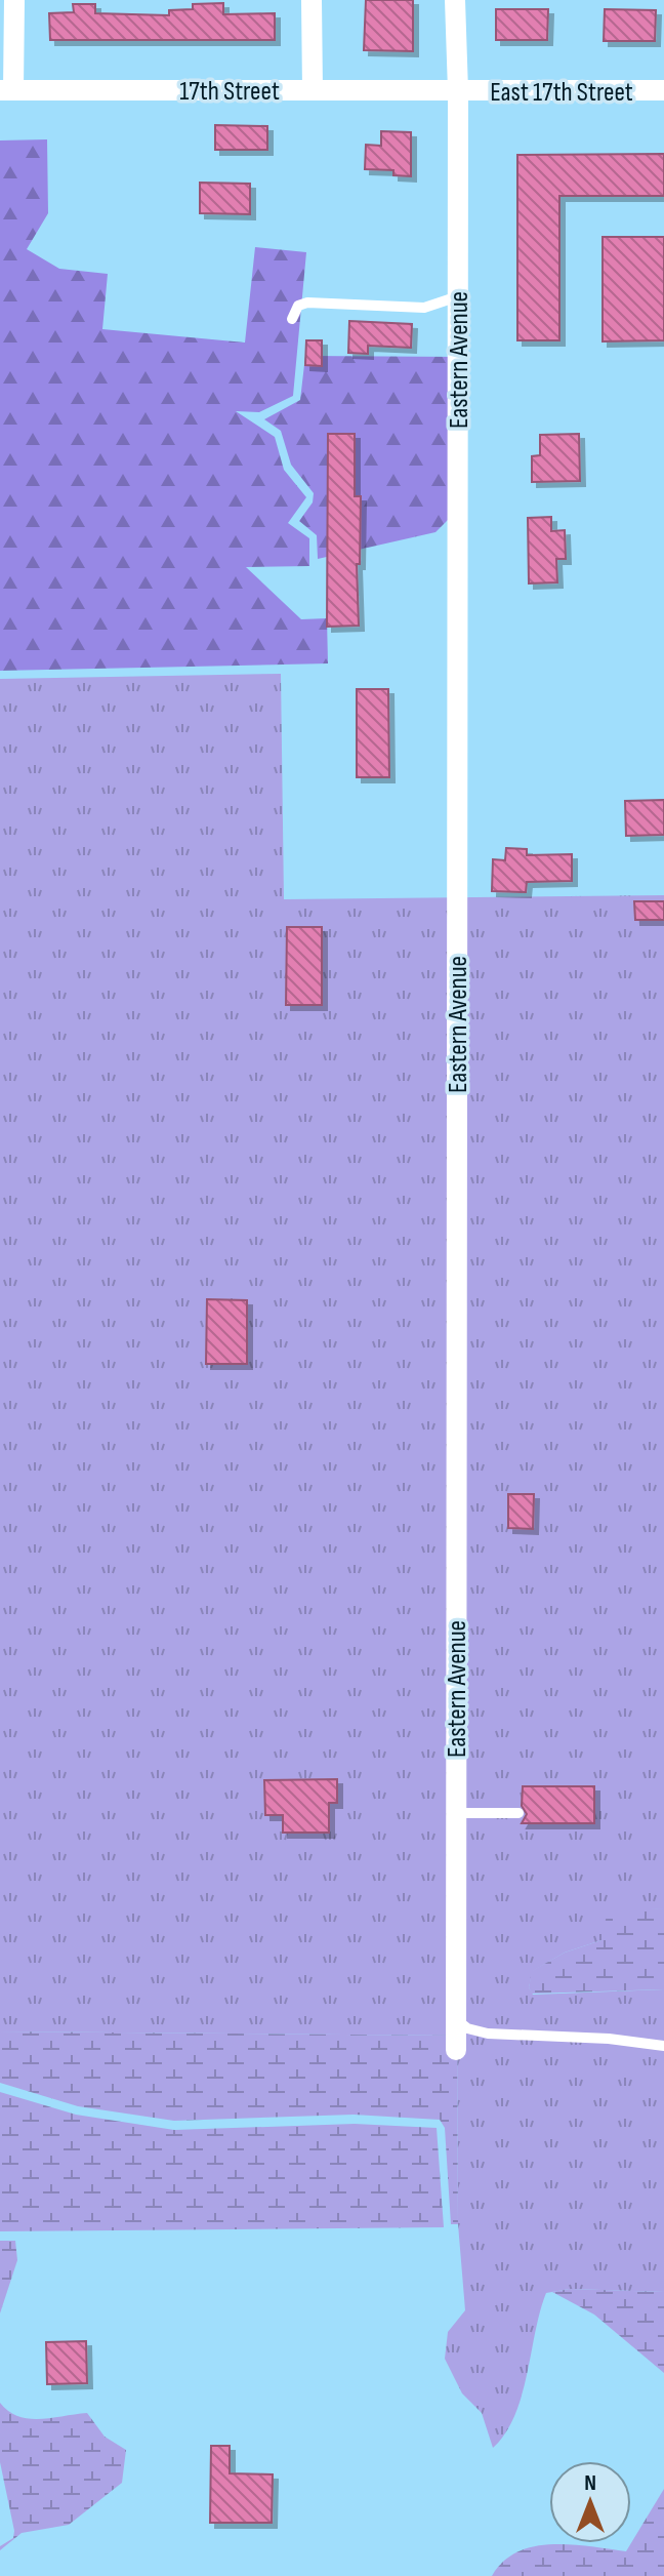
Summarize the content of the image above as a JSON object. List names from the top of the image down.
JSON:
{
  "streets": {
    "street": ["17th Street", "East 17th Street", "Eastern Avenue"]
  },
  "crossings": [
    ["17th Street", "East 17th Street"],
    ["17th Street", "Eastern Avenue"],
    ["East 17th Street", "Eastern Avenue"]
  ],
  "north": "top"
}
